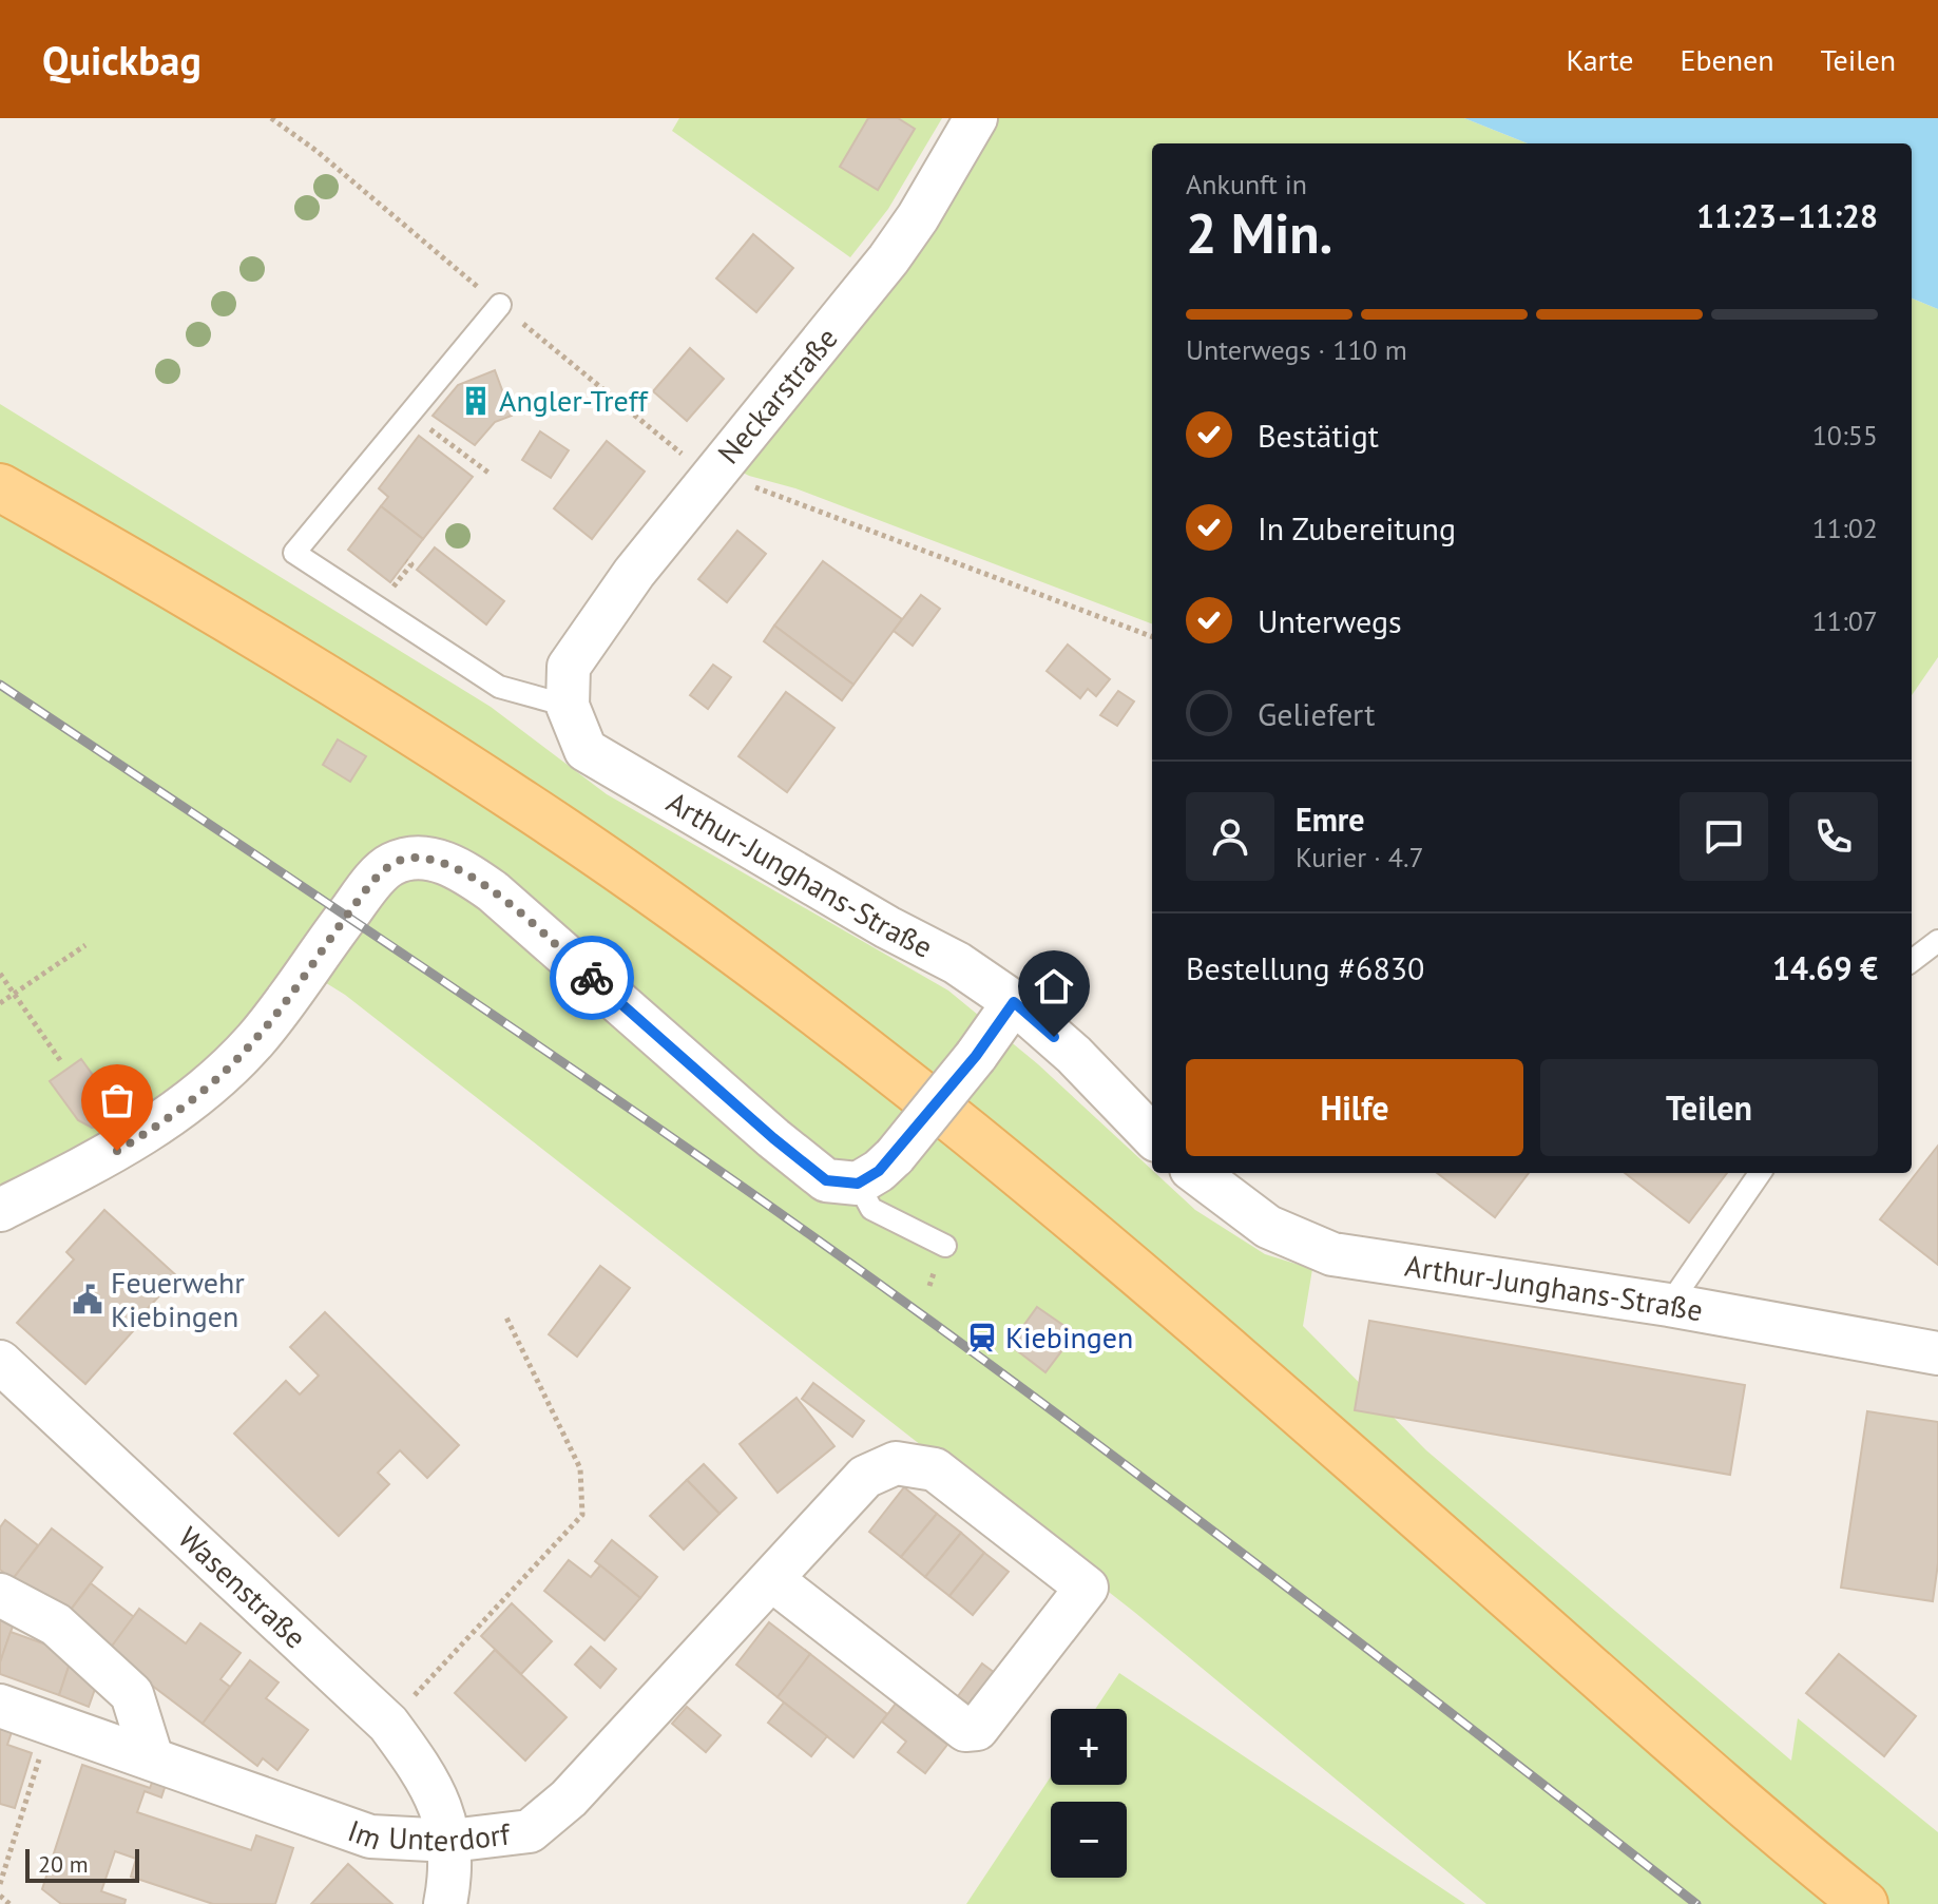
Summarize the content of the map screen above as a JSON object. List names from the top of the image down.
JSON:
{
  "streets": {
    "street": [
      "Neckarstraße",
      "Arthur-Junghans-Straße",
      "Wasenstraße",
      "Im Unterdorf"
    ]
  },
  "crossings": [
    ["Neckarstraße", "Arthur-Junghans-Straße"],
    ["Wasenstraße", "Im Unterdorf"]
  ],
  "places": {
    "building": ["Angler-Treff"],
    "public building": ["Feuerwehr Kiebingen"],
    "station": ["Kiebingen"]
  },
  "scale_bar": "20 m",
  "page": {
    "header": "Quickbag",
    "nav": ["Karte", "Ebenen", "Teilen"],
    "heading": ["2 Min.", "Ankunft in", "11:23–11:28"],
    "panel": [
      "Emre",
      "Kurier · 4.7",
      "Bestellung #6830",
      "14.69 €"
    ],
    "bar": "Unterwegs · 110 m",
    "list": [
      ["Bestätigt", "10:55"],
      ["In Zubereitung", "11:02"],
      ["Unterwegs", "11:07"],
      "Geliefert"
    ],
    "buttons": ["Hilfe", "Teilen"],
    "map_buttons": ["+", "−"],
    "scale": "20 m"
  }
}
